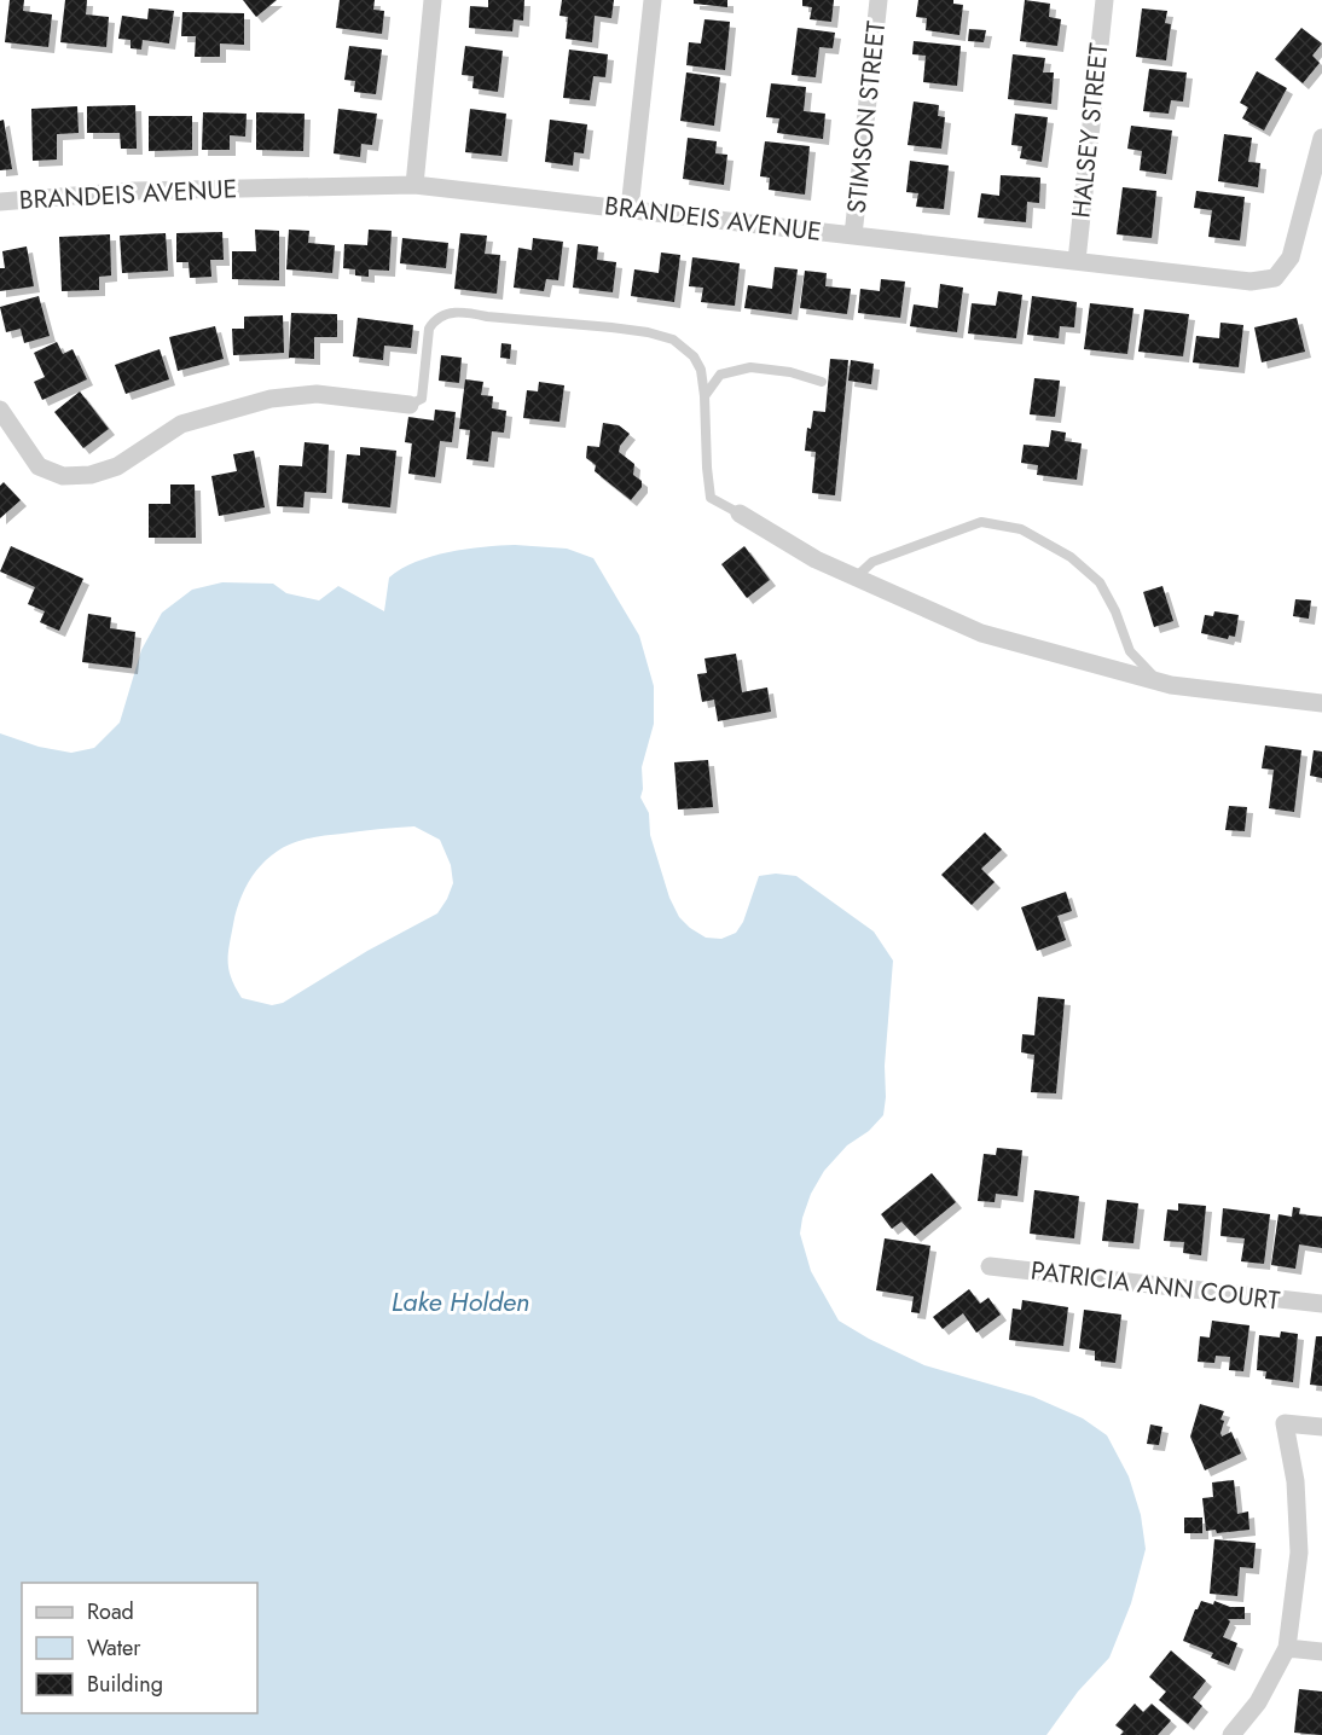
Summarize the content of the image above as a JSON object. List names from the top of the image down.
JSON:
{
  "streets": {
    "street": [
      "STIMSON STREET",
      "HALSEY STREET",
      "BRANDEIS AVENUE",
      "PATRICIA ANN COURT"
    ]
  },
  "crossings": [
    ["STIMSON STREET", "BRANDEIS AVENUE"],
    ["HALSEY STREET", "BRANDEIS AVENUE"]
  ],
  "water": ["Lake Holden"],
  "legend": ["Road", "Water", "Building"]
}
